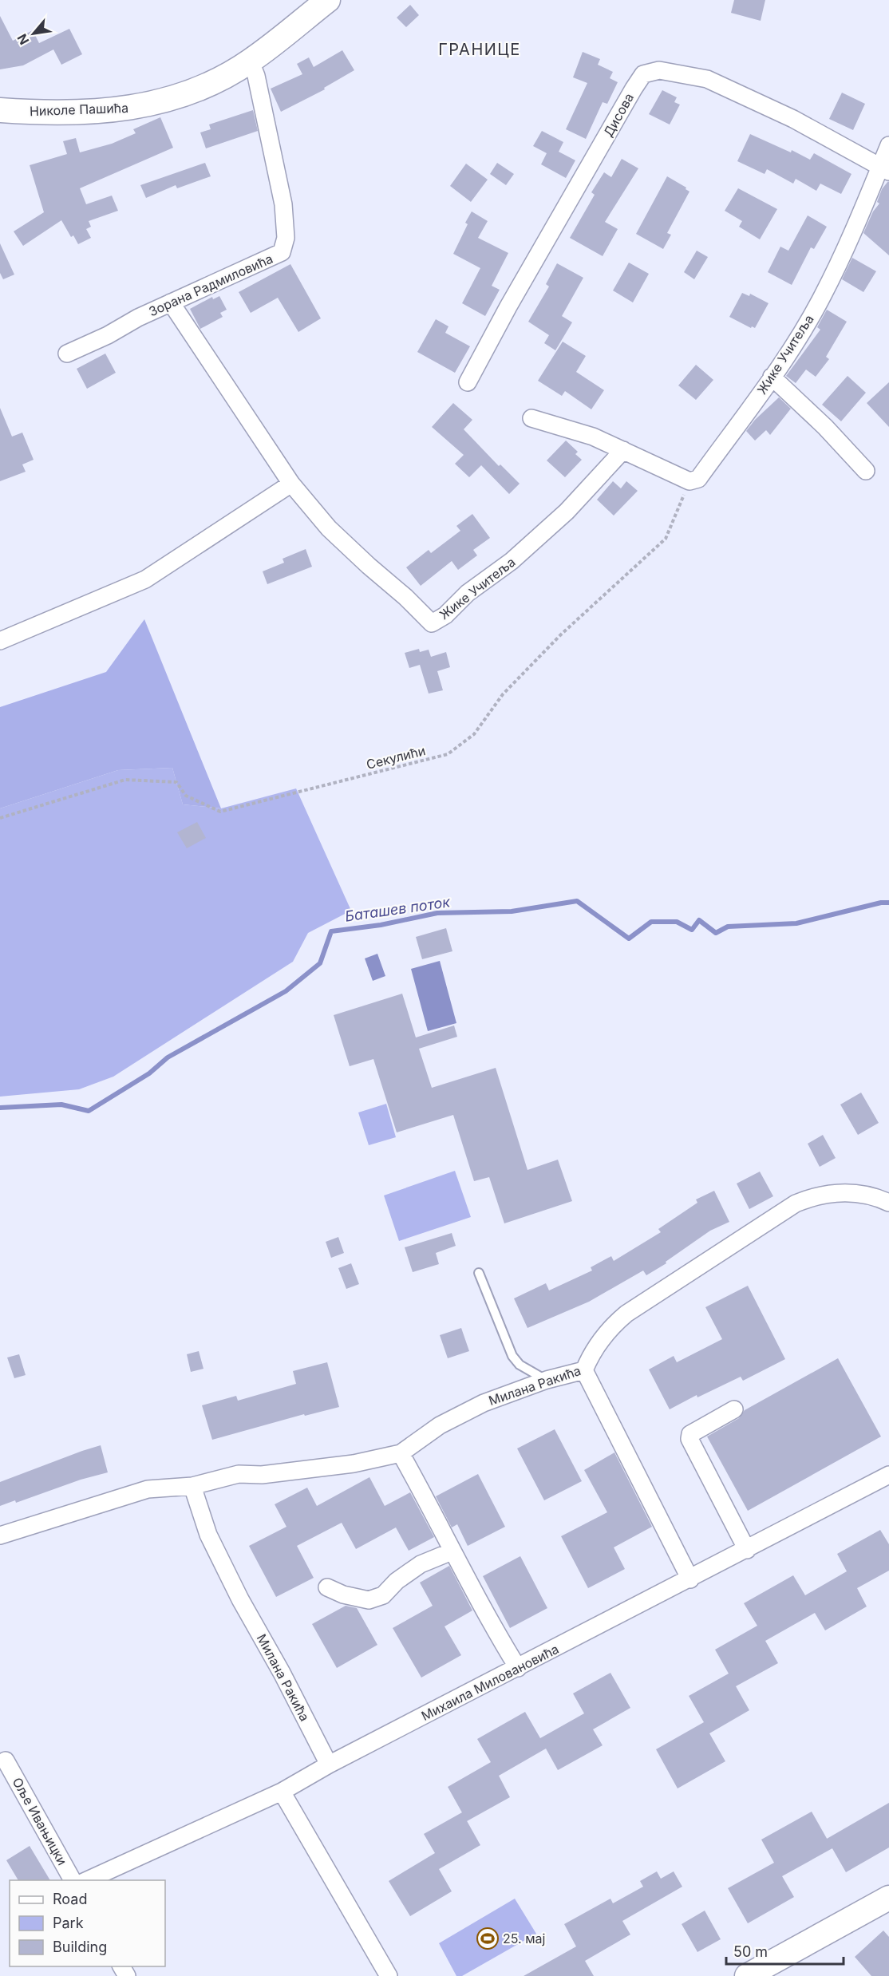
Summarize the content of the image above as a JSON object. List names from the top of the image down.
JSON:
{
  "streets": {
    "street": [
      "Николе Пашића",
      "Дисова",
      "Зорана Радмиловића",
      "Жике Учитеља",
      "Милана Ракића",
      "Михаила Миловановића",
      "Оље Ивањицки"
    ],
    "path": ["Секулићи"]
  },
  "crossings": [
    ["Николе Пашића", "Зорана Радмиловића"],
    ["Дисова", "Жике Учитеља"],
    ["Жике Учитеља", "Секулићи"],
    ["Милана Ракића", "Михаила Миловановића"]
  ],
  "districts": ["ГРАНИЦЕ"],
  "water": ["Баташев поток"],
  "places": {
    "sports": ["25. мај"]
  },
  "legend": ["Road", "Park", "Building"],
  "scale_bar": "50 m",
  "north": "bottom left"
}
